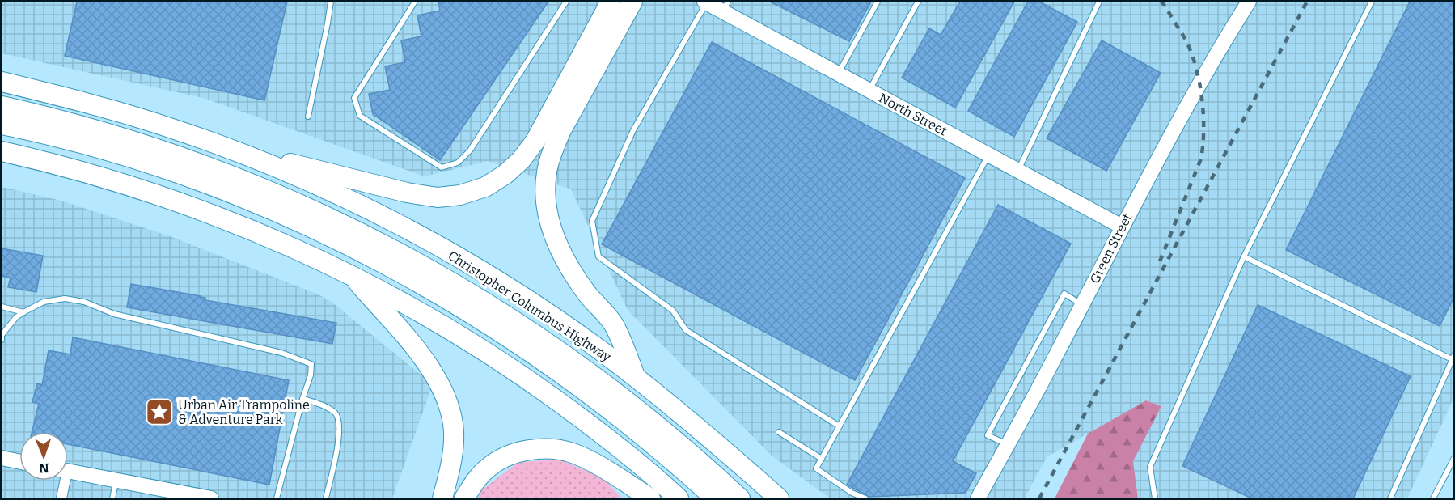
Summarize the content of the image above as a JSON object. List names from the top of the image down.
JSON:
{
  "streets": {
    "highway": ["Christopher Columbus Highway"],
    "street": ["North Street", "Green Street"]
  },
  "crossings": [
    ["North Street", "Green Street"]
  ],
  "places": {
    "place": ["Urban Air Trampoline & Adventure Park"]
  },
  "north": "bottom"
}
